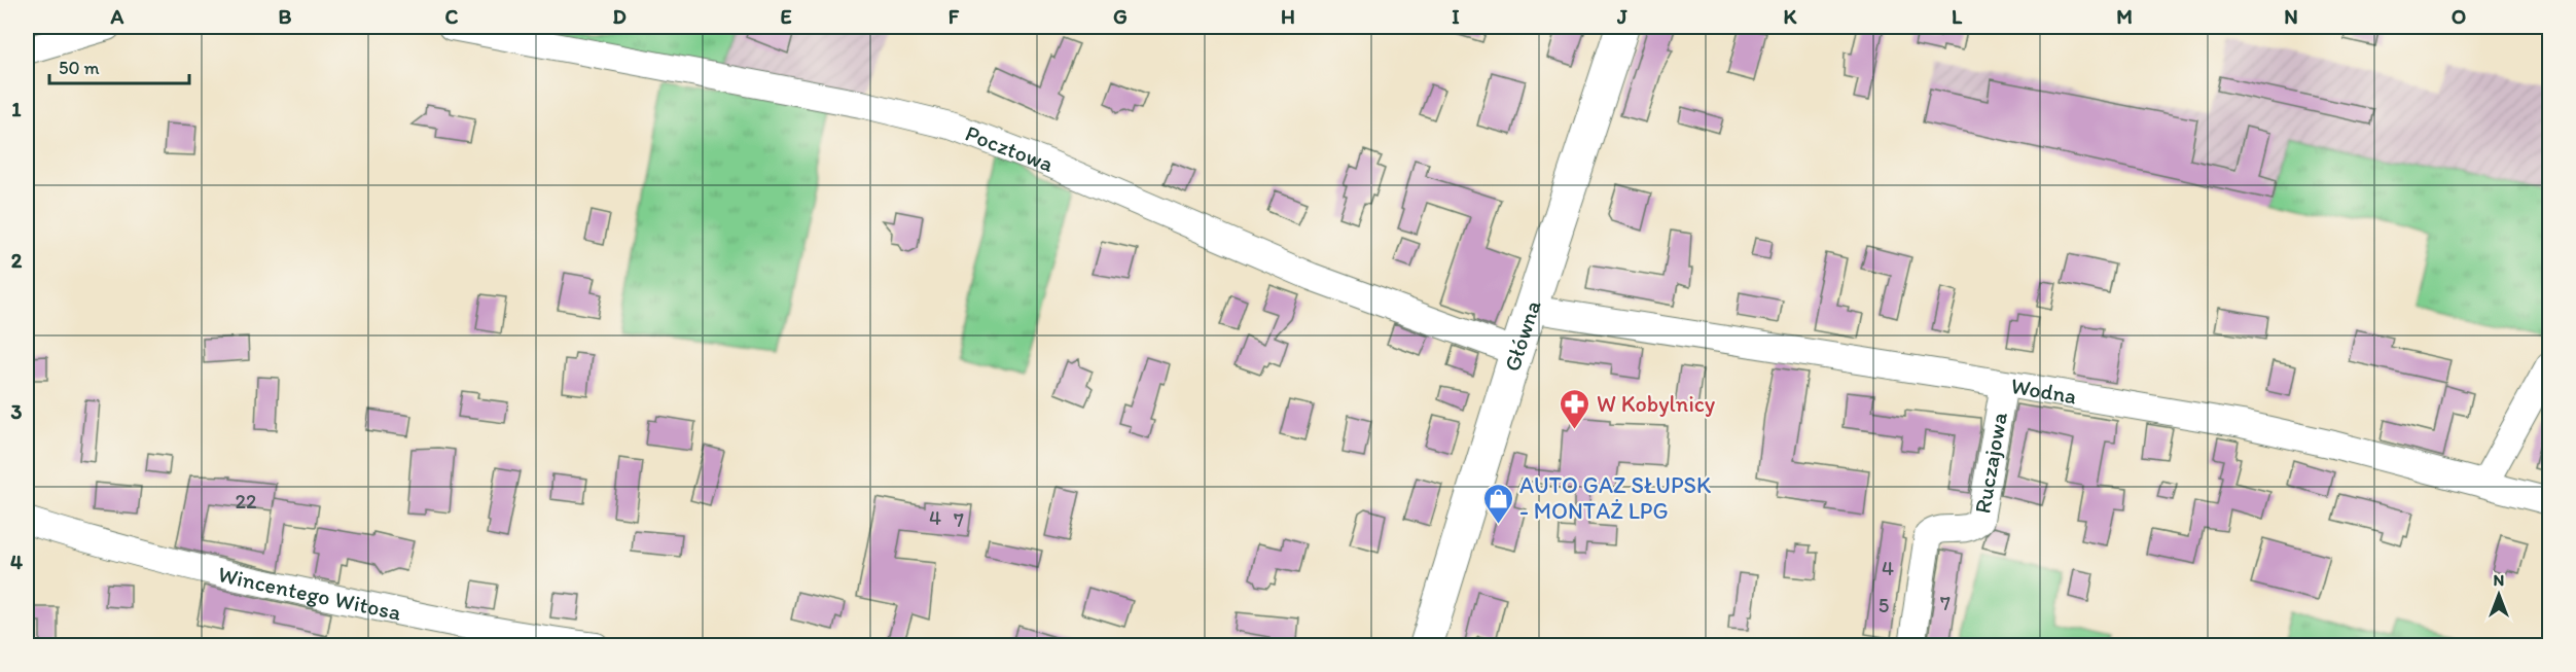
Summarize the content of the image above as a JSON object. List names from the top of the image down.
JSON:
{
  "streets": {
    "main road": ["Główna"],
    "street": [
      "Pocztowa",
      "Wodna",
      "Ruczajowa",
      "Wincentego Witosa"
    ]
  },
  "crossings": [
    ["Pocztowa", "Główna"],
    ["Główna", "Wodna"],
    ["Wodna", "Ruczajowa"]
  ],
  "places": {
    "pharmacy": ["W Kobylnicy"],
    "shop": ["AUTO GAZ SŁUPSK - MONTAŻ LPG"]
  },
  "house_numbers": [
    "22",
    "4",
    "7",
    "4",
    "7",
    "5"
  ],
  "scale_bar": "50 m",
  "north": "top",
  "grid": {
    "columns": [
      "A",
      "B",
      "C",
      "D",
      "E",
      "F",
      "G",
      "H",
      "I",
      "J",
      "K",
      "L",
      "M",
      "N",
      "O"
    ],
    "rows": [
      "1",
      "2",
      "3",
      "4"
    ]
  }
}
